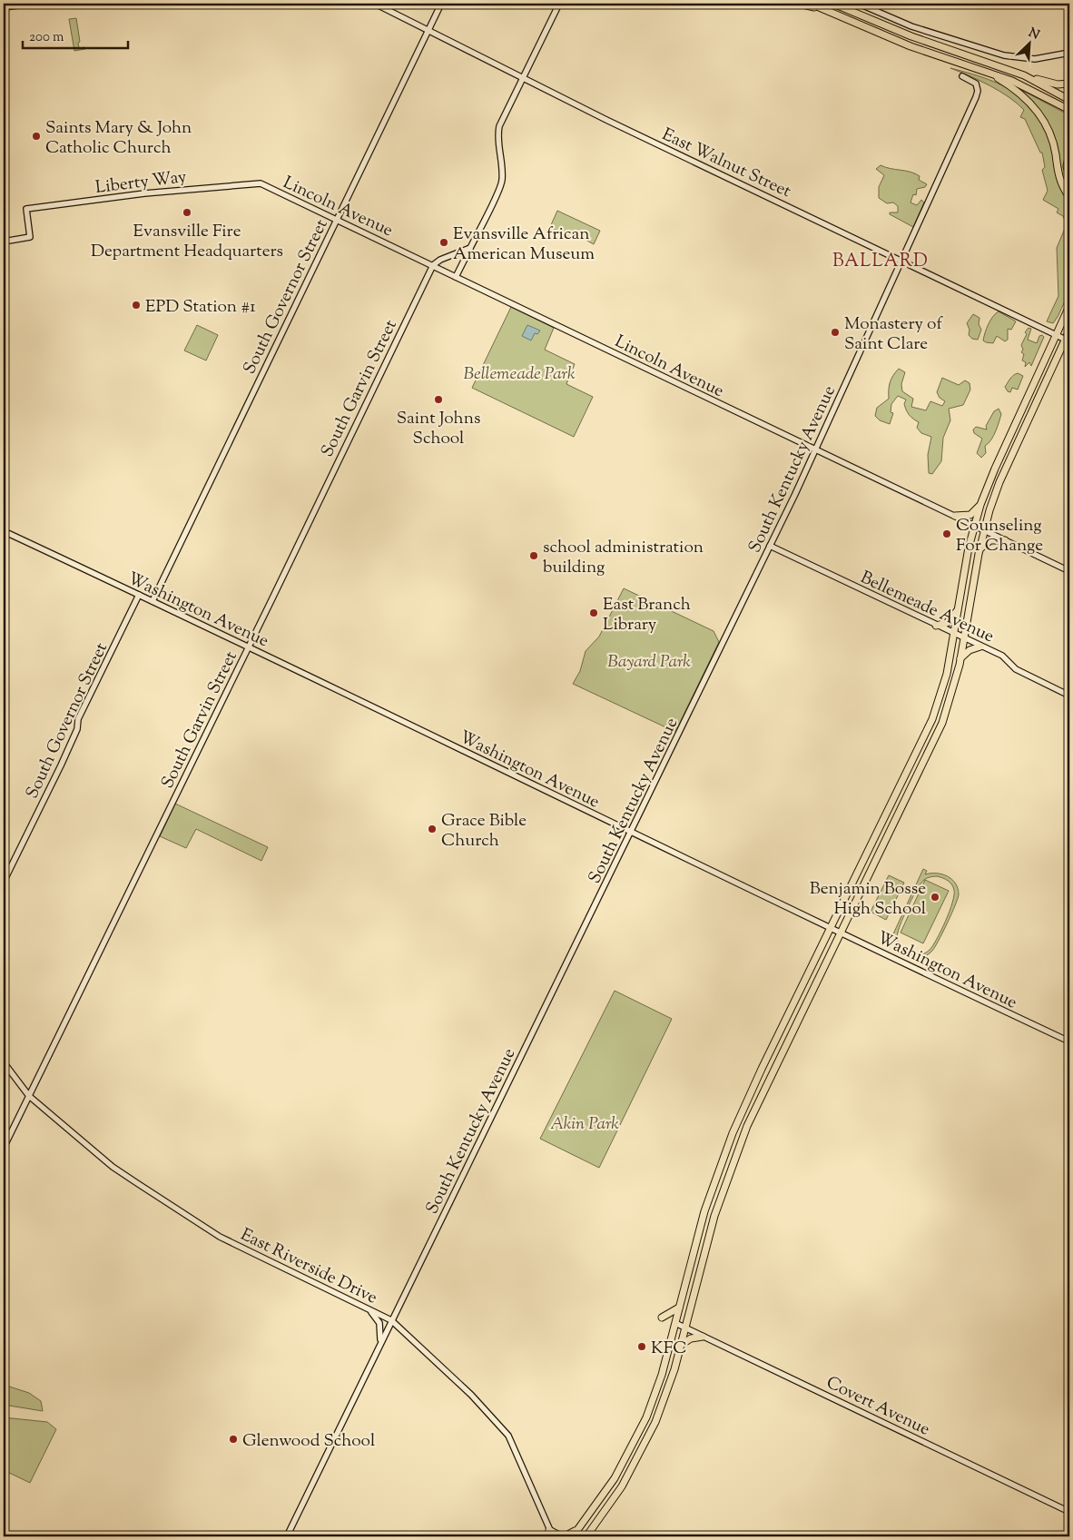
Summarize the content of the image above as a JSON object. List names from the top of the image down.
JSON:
{
  "streets": {
    "street": [
      "East Walnut Street",
      "Liberty Way",
      "Lincoln Avenue",
      "South Governor Street",
      "South Garvin Street",
      "South Kentucky Avenue",
      "Bellemeade Avenue",
      "Washington Avenue",
      "East Riverside Drive",
      "Covert Avenue"
    ]
  },
  "crossings": [
    ["East Walnut Street", "South Governor Street"],
    ["East Walnut Street", "South Kentucky Avenue"],
    ["Liberty Way", "Lincoln Avenue"],
    ["Lincoln Avenue", "South Governor Street"],
    ["Lincoln Avenue", "South Garvin Street"],
    ["Lincoln Avenue", "South Kentucky Avenue"],
    ["South Governor Street", "Washington Avenue"],
    ["South Garvin Street", "Washington Avenue"],
    ["South Garvin Street", "East Riverside Drive"],
    ["South Kentucky Avenue", "Bellemeade Avenue"],
    ["South Kentucky Avenue", "Washington Avenue"],
    ["South Kentucky Avenue", "East Riverside Drive"]
  ],
  "districts": ["BALLARD"],
  "parks": ["Bellemeade Park", "Bayard Park", "Akin Park"],
  "places": [
    "Saints Mary & John Catholic Church",
    "Evansville Fire Department Headquarters",
    "Evansville African American Museum",
    "EPD Station #1",
    "Monastery of Saint Clare",
    "Saint Johns School",
    "Counseling For Change",
    "school administration building",
    "East Branch Library",
    "Grace Bible Church",
    "Benjamin Bosse High School",
    "KFC",
    "Glenwood School"
  ],
  "scale_bar": "200 m",
  "north": "top right"
}
